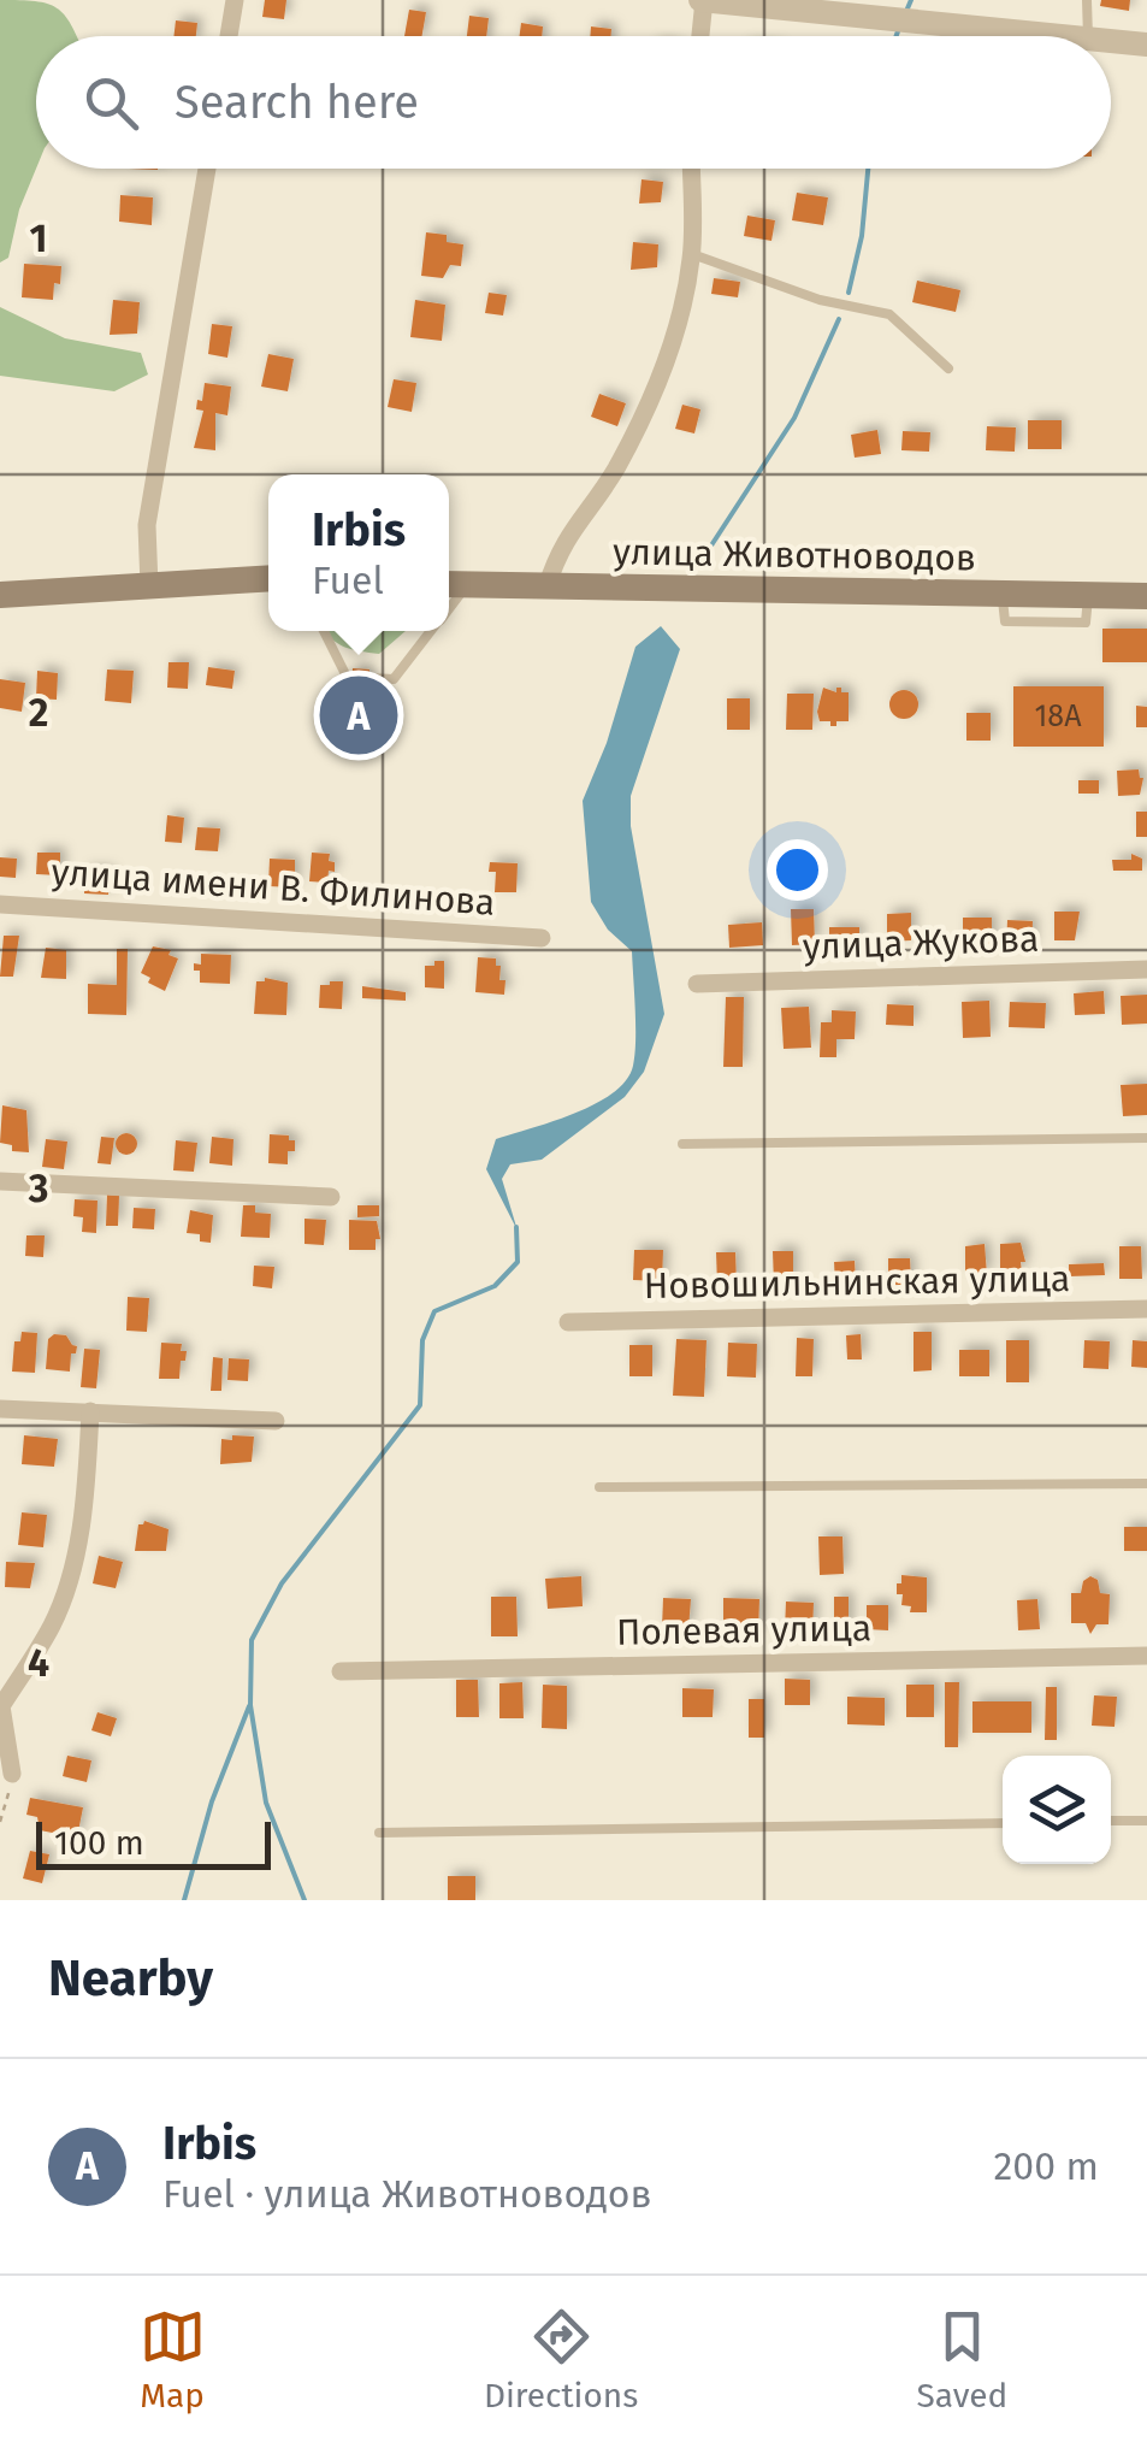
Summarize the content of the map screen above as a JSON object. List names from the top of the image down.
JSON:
{
  "streets": {
    "main road": ["улица Животноводов"],
    "street": [
      "улица имени В. Филинова",
      "улица Жукова",
      "Новошильнинская улица",
      "Полевая улица"
    ]
  },
  "house_numbers": ["18А"],
  "scale_bar": "100 m",
  "page": {
    "search": "Search here",
    "popup": ["Irbis", "Fuel"],
    "pins": "A",
    "scale": "100 m",
    "heading": "Nearby",
    "list": [
      {
        "mark": "A",
        "name": "Irbis",
        "note": "Fuel · улица Животноводов",
        "value": "200 m"
      }
    ],
    "nav": ["Map", "Directions", "Saved"]
  },
  "grid": {
    "rows": [
      "1",
      "2",
      "3",
      "4"
    ]
  }
}
